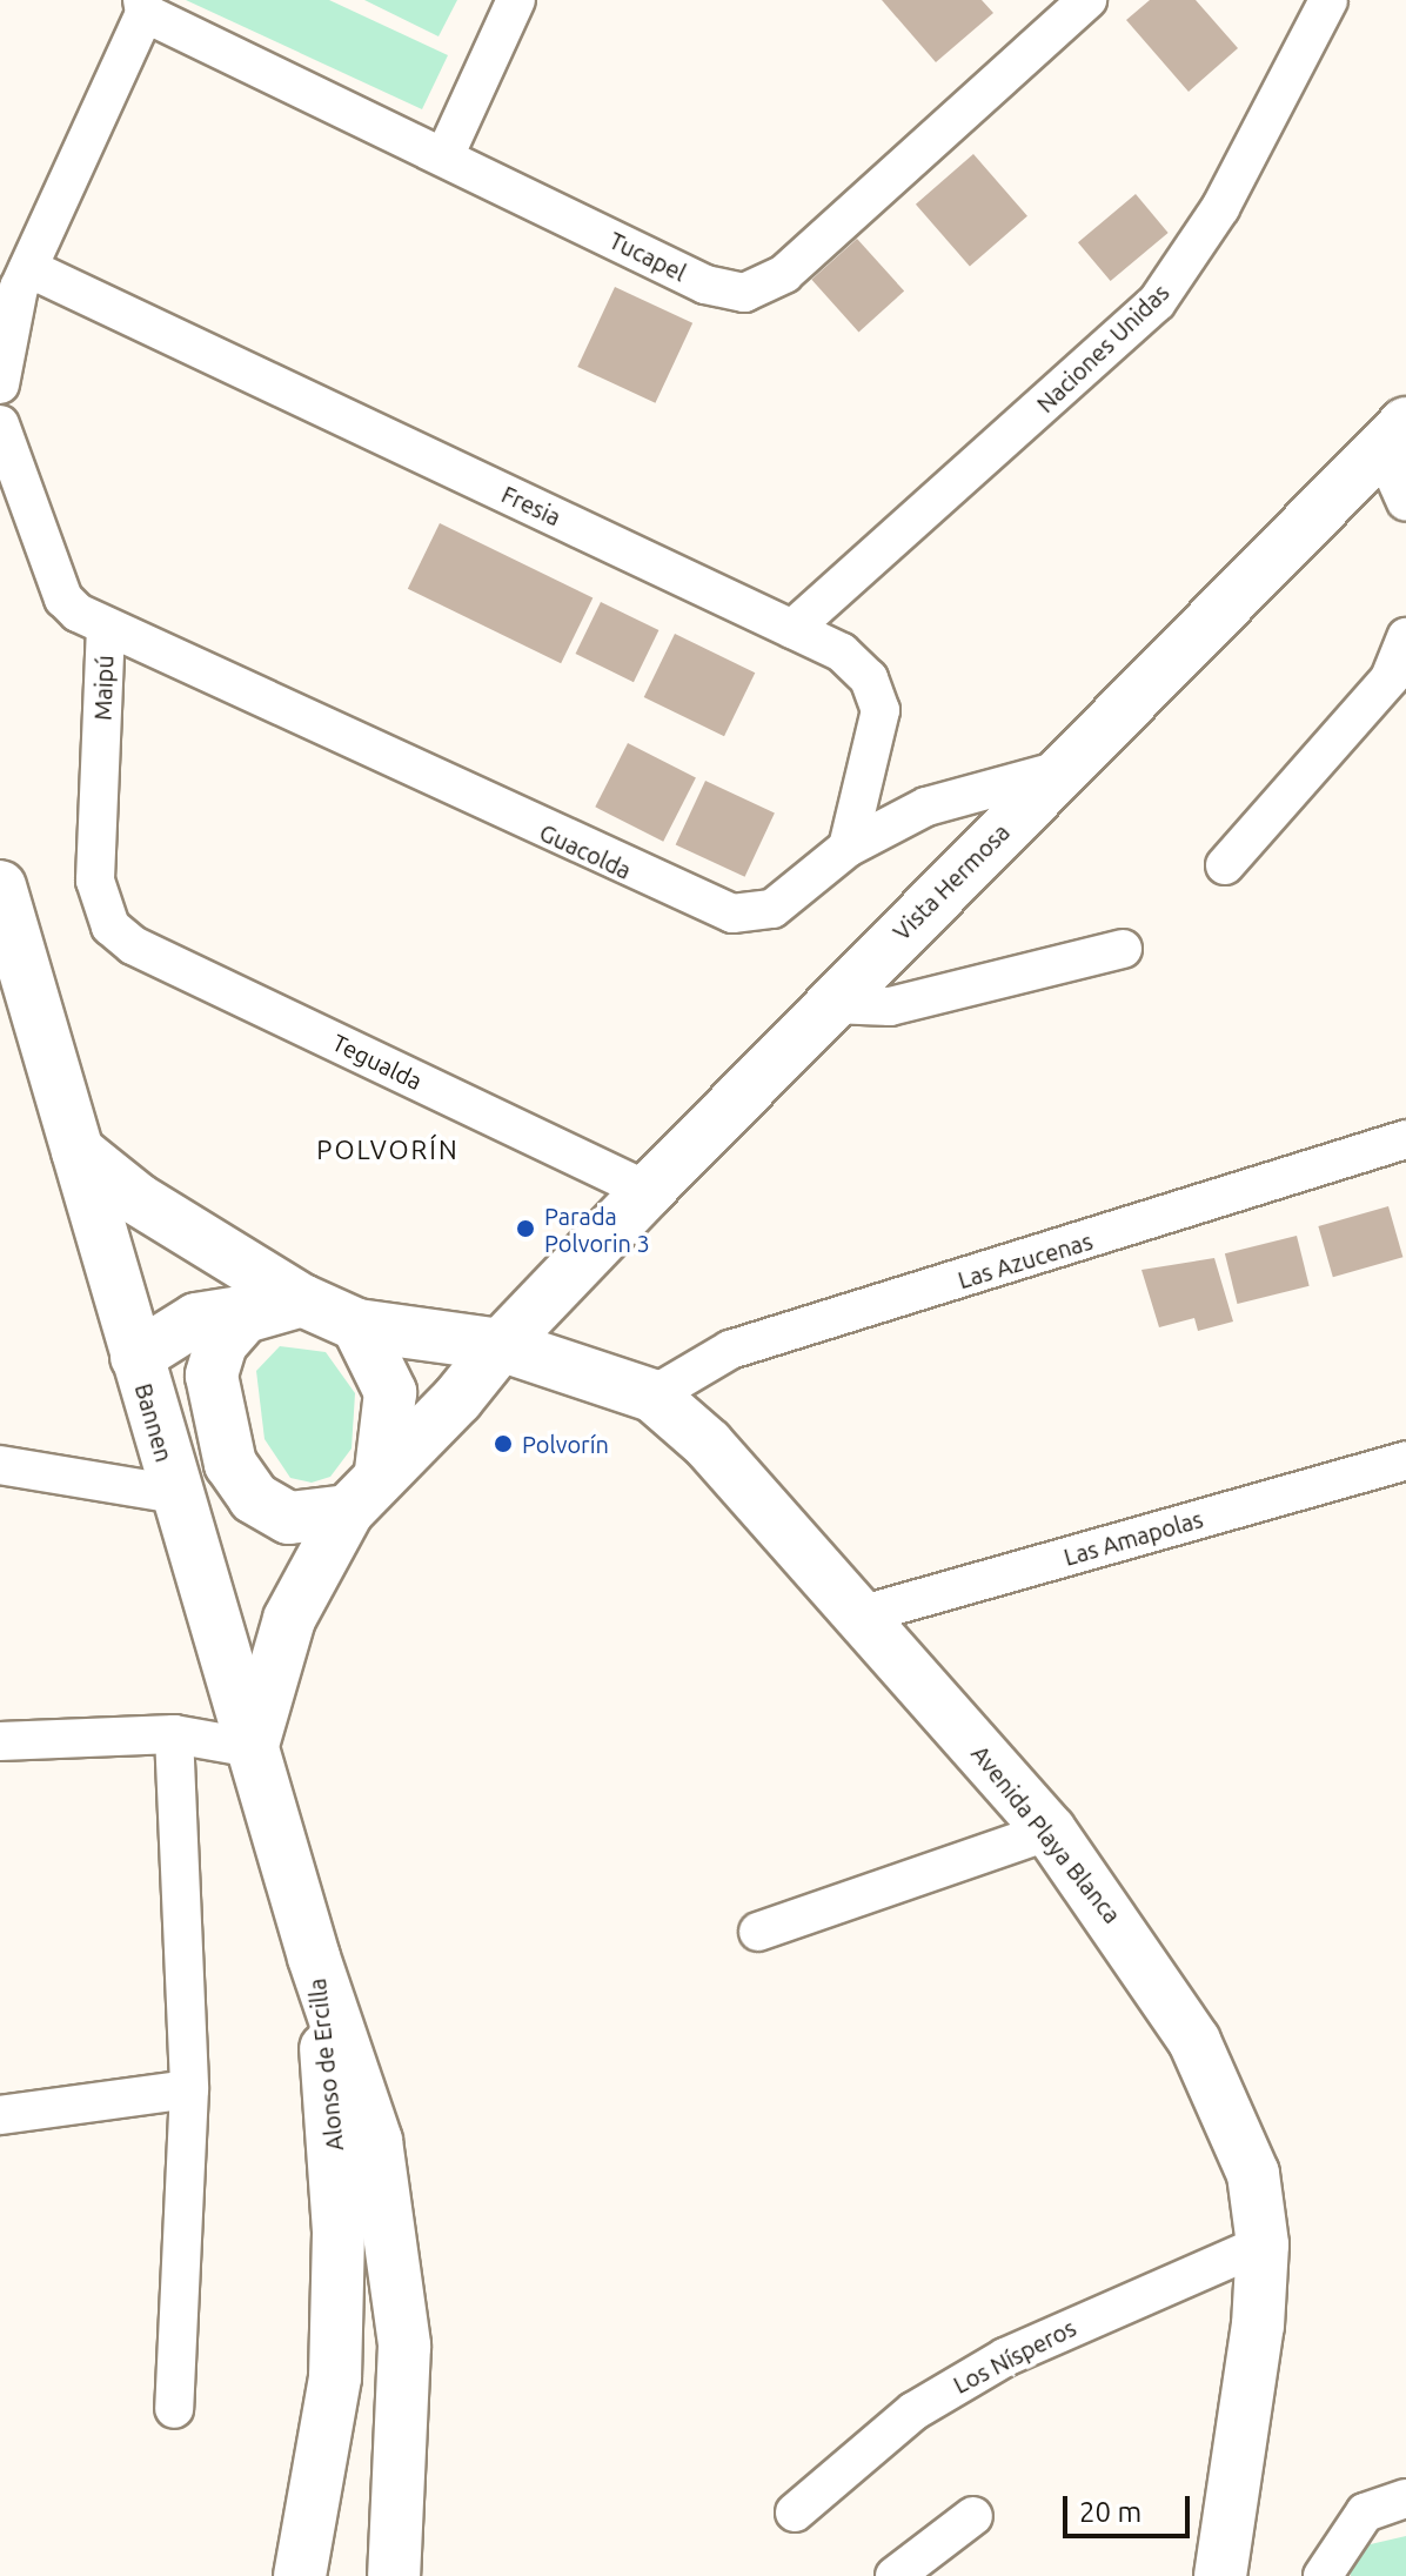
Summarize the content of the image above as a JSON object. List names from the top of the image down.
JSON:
{
  "streets": {
    "main road": [
      "Vista Hermosa",
      "Bannen",
      "Avenida Playa Blanca",
      "Alonso de Ercilla"
    ],
    "street": [
      "Tucapel",
      "Naciones Unidas",
      "Fresia",
      "Maipú",
      "Guacolda",
      "Tegualda",
      "Las Azucenas",
      "Las Amapolas",
      "Los Nísperos"
    ]
  },
  "crossings": [
    ["Naciones Unidas", "Fresia"],
    ["Fresia", "Guacolda"],
    ["Maipú", "Guacolda"],
    ["Maipú", "Tegualda"],
    ["Guacolda", "Vista Hermosa"],
    ["Vista Hermosa", "Tegualda"],
    ["Vista Hermosa", "Bannen"],
    ["Vista Hermosa", "Avenida Playa Blanca"],
    ["Las Azucenas", "Avenida Playa Blanca"],
    ["Bannen", "Alonso de Ercilla"],
    ["Las Amapolas", "Avenida Playa Blanca"],
    ["Avenida Playa Blanca", "Los Nísperos"]
  ],
  "districts": ["POLVORÍN"],
  "places": ["Parada Polvorin 3", "Polvorín"],
  "scale_bar": "20 m"
}
